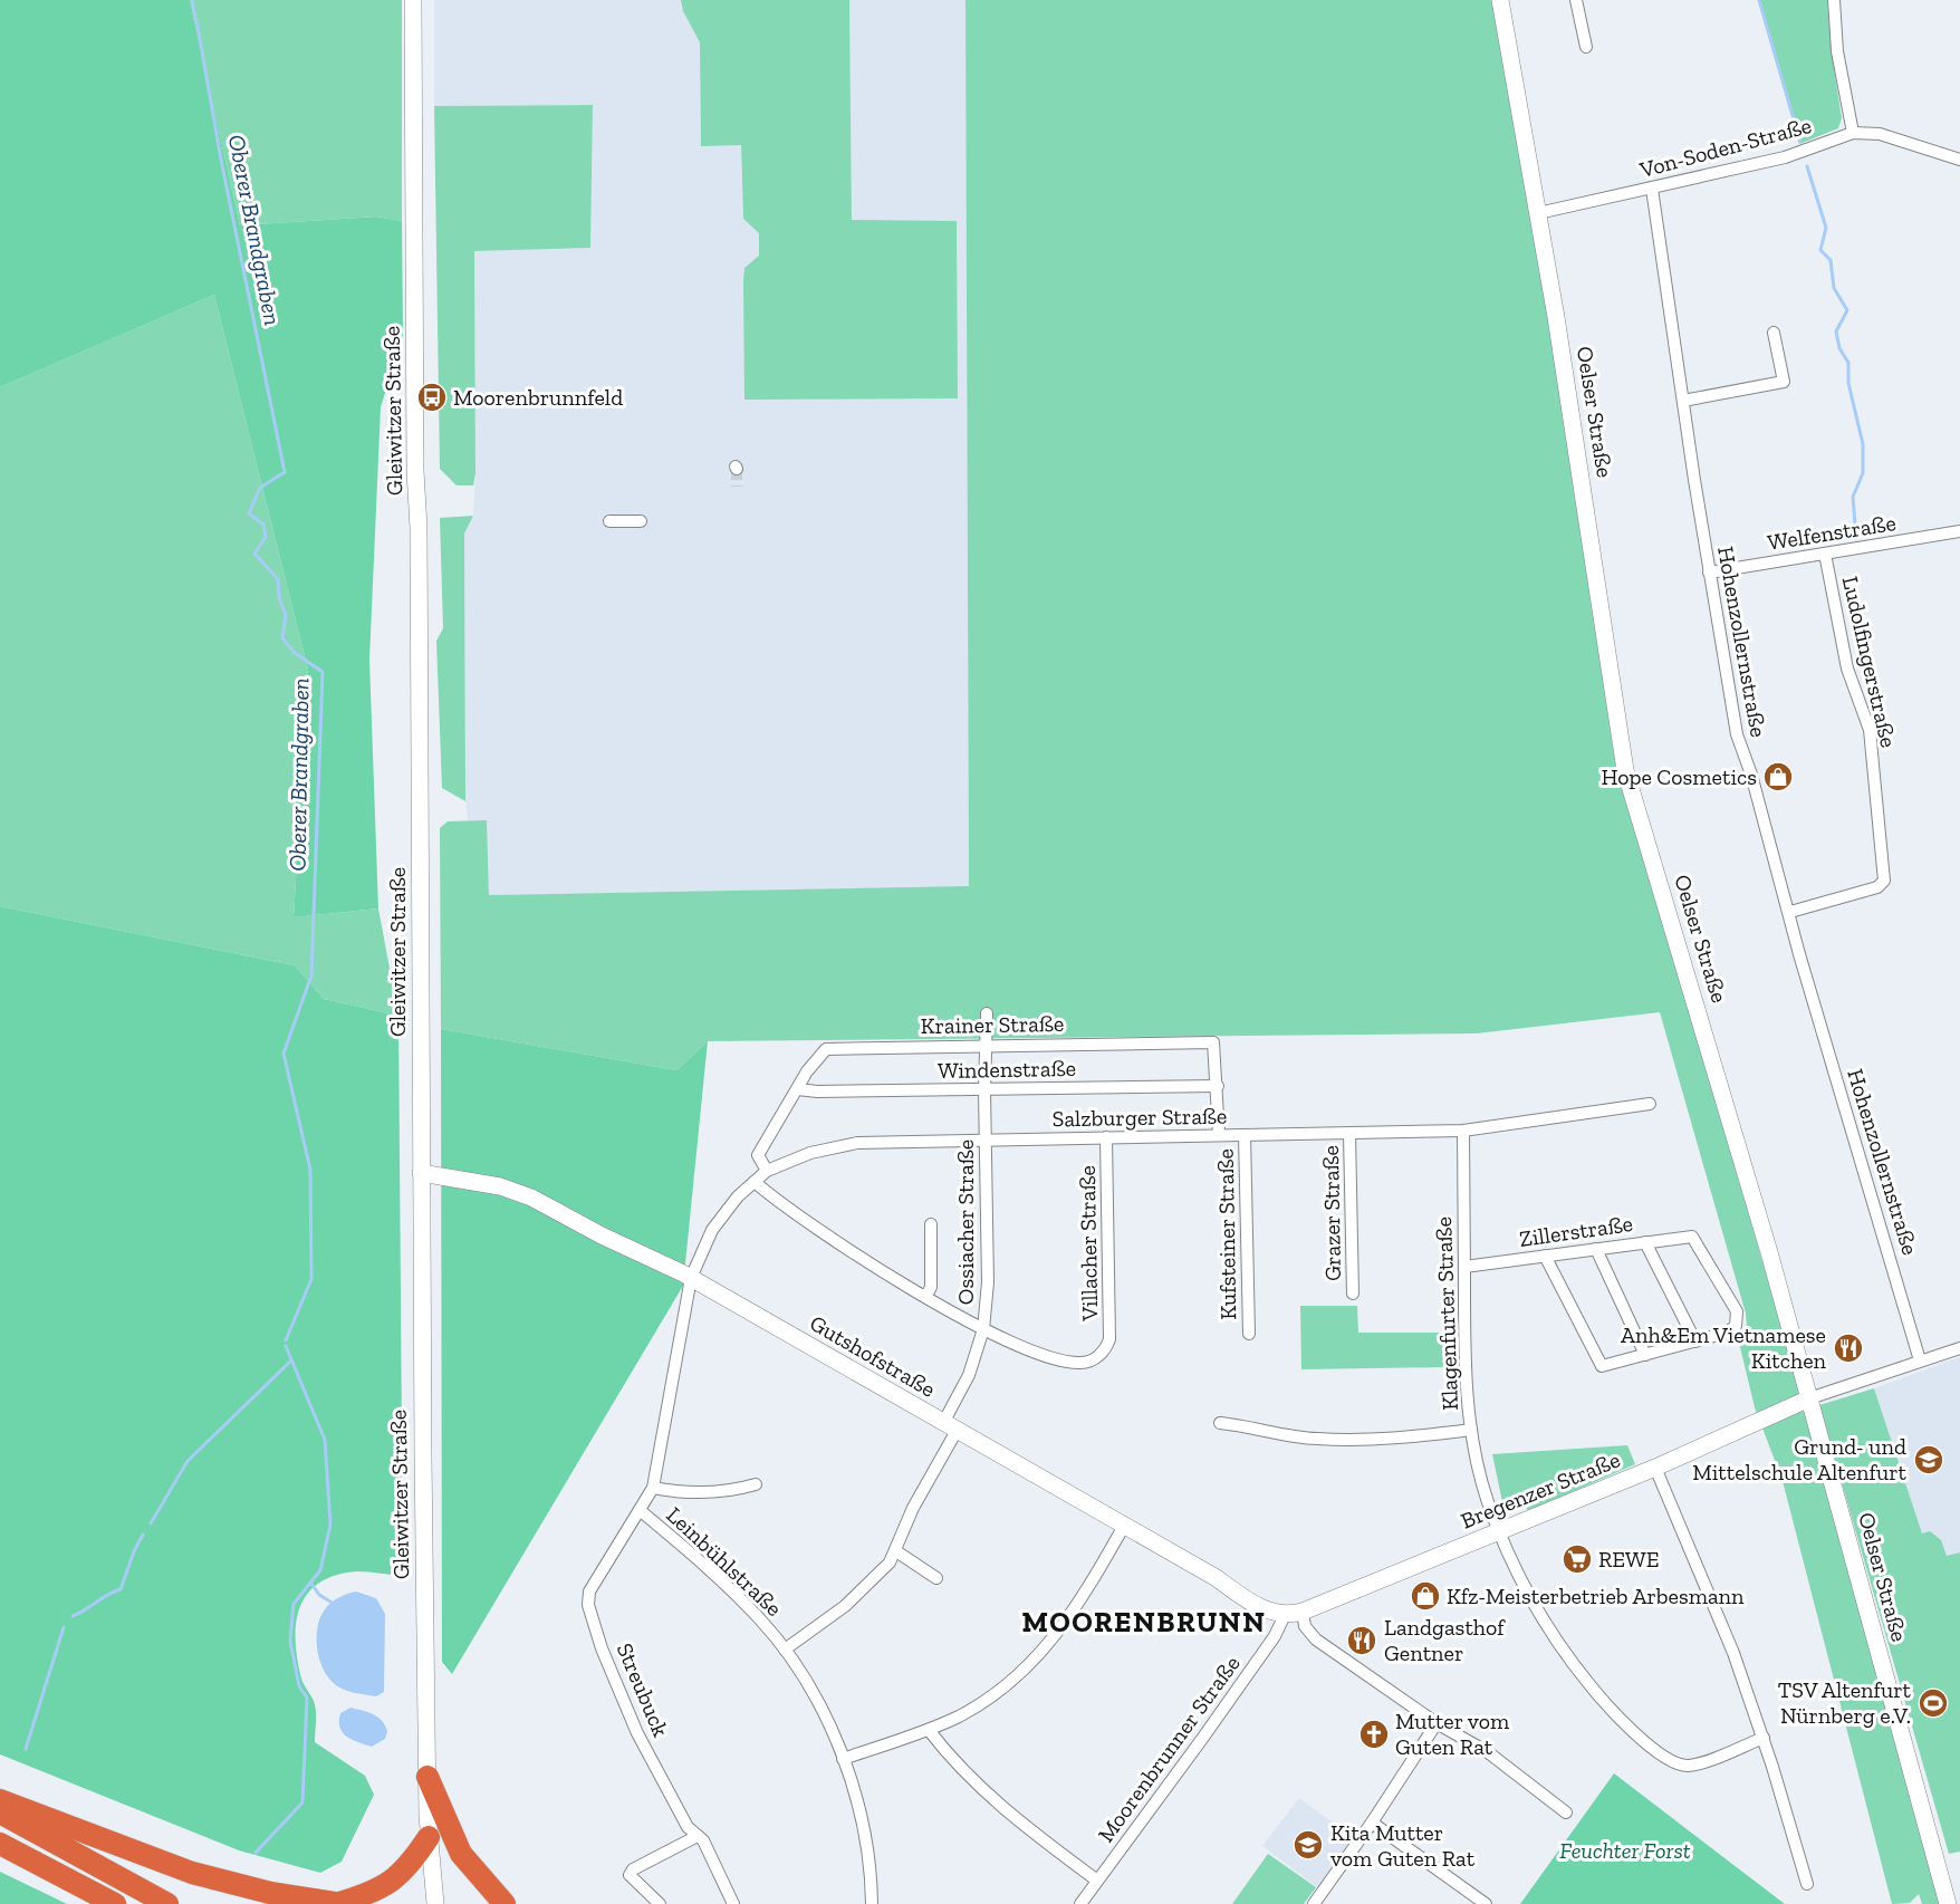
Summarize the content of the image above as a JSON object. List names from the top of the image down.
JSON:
{
  "streets": {
    "main road": [
      "Gleiwitzer Straße",
      "Oelser Straße",
      "Gutshofstraße",
      "Bregenzer Straße"
    ],
    "street": [
      "Von-Soden-Straße",
      "Welfenstraße",
      "Hohenzollernstraße",
      "Ludolfingerstraße",
      "Krainer Straße",
      "Windenstraße",
      "Salzburger Straße",
      "Grazer Straße",
      "Ossiacher Straße",
      "Zillerstraße",
      "Kufsteiner Straße",
      "Villacher Straße",
      "Klagenfurter Straße",
      "Leinbühlstraße",
      "Streubuck",
      "Moorenbrunner Straße"
    ]
  },
  "crossings": [
    ["Von-Soden-Straße", "Oelser Straße"],
    ["Von-Soden-Straße", "Hohenzollernstraße"],
    ["Gleiwitzer Straße", "Gutshofstraße"],
    ["Oelser Straße", "Bregenzer Straße"],
    ["Welfenstraße", "Hohenzollernstraße"],
    ["Welfenstraße", "Ludolfingerstraße"],
    ["Hohenzollernstraße", "Ludolfingerstraße"],
    ["Krainer Straße", "Windenstraße"],
    ["Krainer Straße", "Salzburger Straße"],
    ["Krainer Straße", "Ossiacher Straße"],
    ["Windenstraße", "Ossiacher Straße"],
    ["Salzburger Straße", "Grazer Straße"],
    ["Salzburger Straße", "Ossiacher Straße"],
    ["Salzburger Straße", "Kufsteiner Straße"],
    ["Salzburger Straße", "Villacher Straße"],
    ["Salzburger Straße", "Klagenfurter Straße"],
    ["Salzburger Straße", "Gutshofstraße"],
    ["Salzburger Straße", "Streubuck"],
    ["Ossiacher Straße", "Villacher Straße"],
    ["Ossiacher Straße", "Gutshofstraße"],
    ["Ossiacher Straße", "Leinbühlstraße"],
    ["Zillerstraße", "Klagenfurter Straße"],
    ["Klagenfurter Straße", "Bregenzer Straße"],
    ["Gutshofstraße", "Bregenzer Straße"],
    ["Gutshofstraße", "Streubuck"],
    ["Gutshofstraße", "Moorenbrunner Straße"],
    ["Bregenzer Straße", "Moorenbrunner Straße"],
    ["Leinbühlstraße", "Streubuck"]
  ],
  "districts": ["MOORENBRUNN"],
  "water": ["Oberer Brandgraben"],
  "parks": ["Feuchter Forst"],
  "places": {
    "bus stop": ["Moorenbrunnfeld"],
    "shop": ["Hope Cosmetics", "Kfz-Meisterbetrieb Arbesmann"],
    "restaurant": ["Anh&Em Vietnamese Kitchen", "Landgasthof Gentner"],
    "school or university": ["Grund- und Mittelschule Altenfurt", "Kita Mutter vom Guten Rat"],
    "supermarket": ["REWE"],
    "sports": ["TSV Altenfurt Nürnberg e.V."],
    "church": ["Mutter vom Guten Rat"]
  }
}
